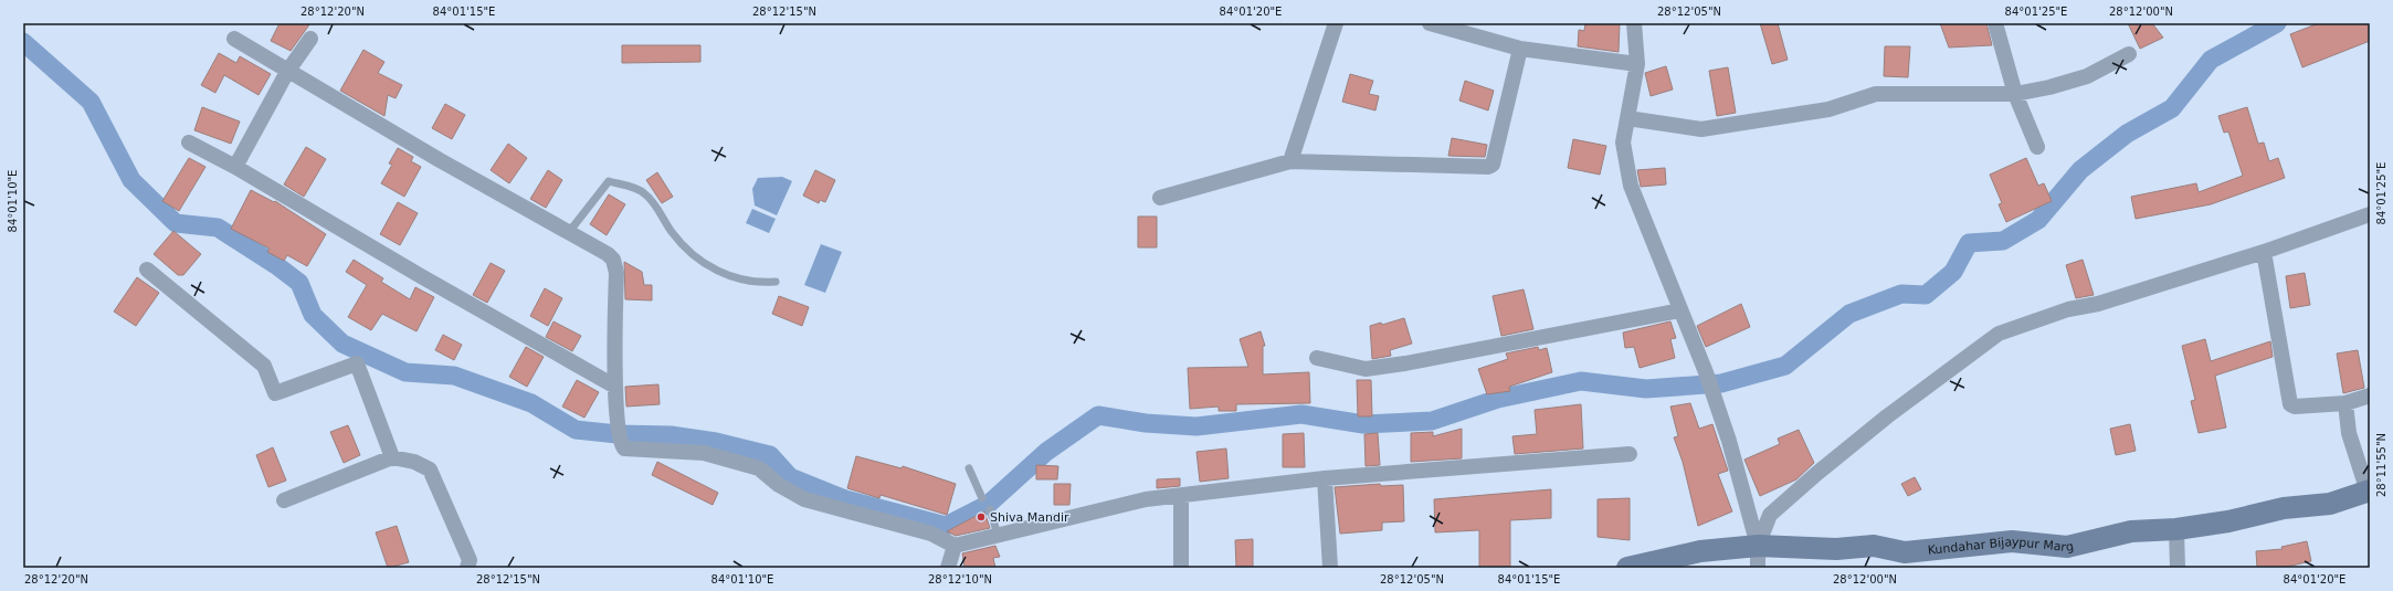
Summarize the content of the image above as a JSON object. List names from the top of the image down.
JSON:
{
  "streets": {
    "main road": ["Kundahar Bijaypur Marg"]
  },
  "places": ["Shiva Mandir"],
  "coordinates": [
    "28°12'20\"N",
    "84°01'15\"E",
    "28°12'15\"N",
    "84°01'20\"E",
    "28°12'05\"N",
    "84°01'25\"E",
    "28°12'00\"N",
    "84°01'10\"E",
    "28°11'55\"N",
    "28°12'10\"N"
  ]
}
